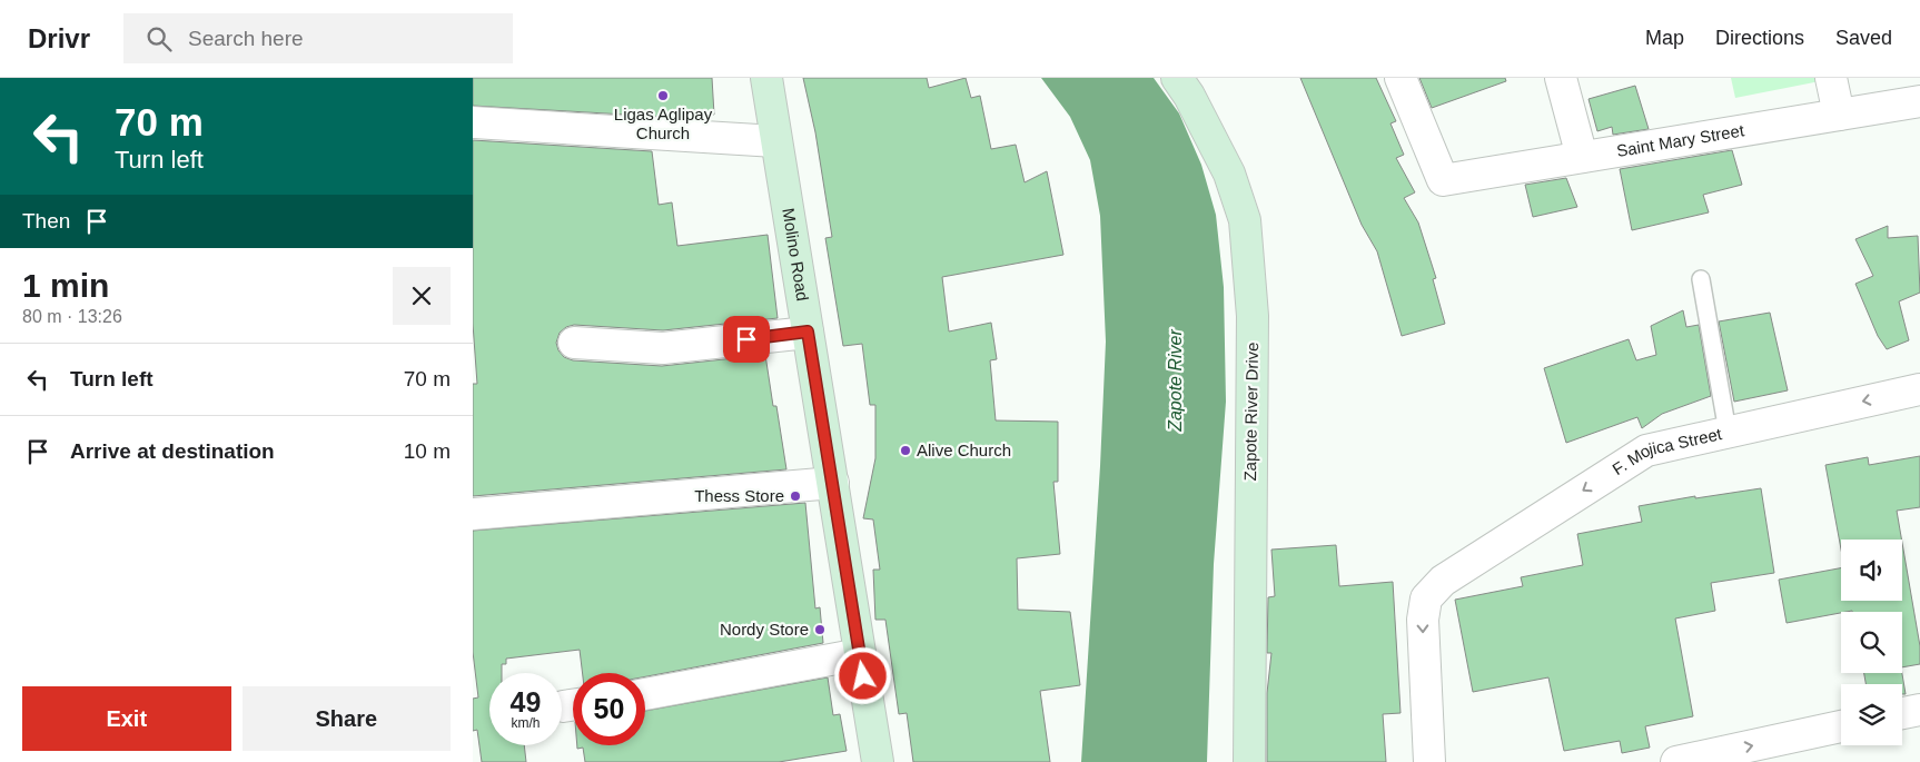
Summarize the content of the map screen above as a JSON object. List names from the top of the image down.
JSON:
{
  "streets": {
    "main road": ["Molino Road", "Zapote River Drive"],
    "street": ["Saint Mary Street", "F. Mojica Street"]
  },
  "one_way": ["F. Mojica Street"],
  "water": ["Zapote River"],
  "places": [
    "Ligas Aglipay Church",
    "Alive Church",
    "Thess Store",
    "Nordy Store"
  ],
  "page": {
    "header": "Drivr",
    "search": "Search here",
    "nav": ["Map", "Directions", "Saved"],
    "turn": ["70 m", "Turn left"],
    "then": "Then",
    "heading": ["1 min", "80 m · 13:26"],
    "list": [
      {
        "name": "Turn left",
        "value": "70 m"
      },
      {
        "name": "Arrive at destination",
        "value": "10 m"
      }
    ],
    "speed": "49 km/h",
    "limit": "50",
    "buttons": ["Exit", "Share"]
  }
}
